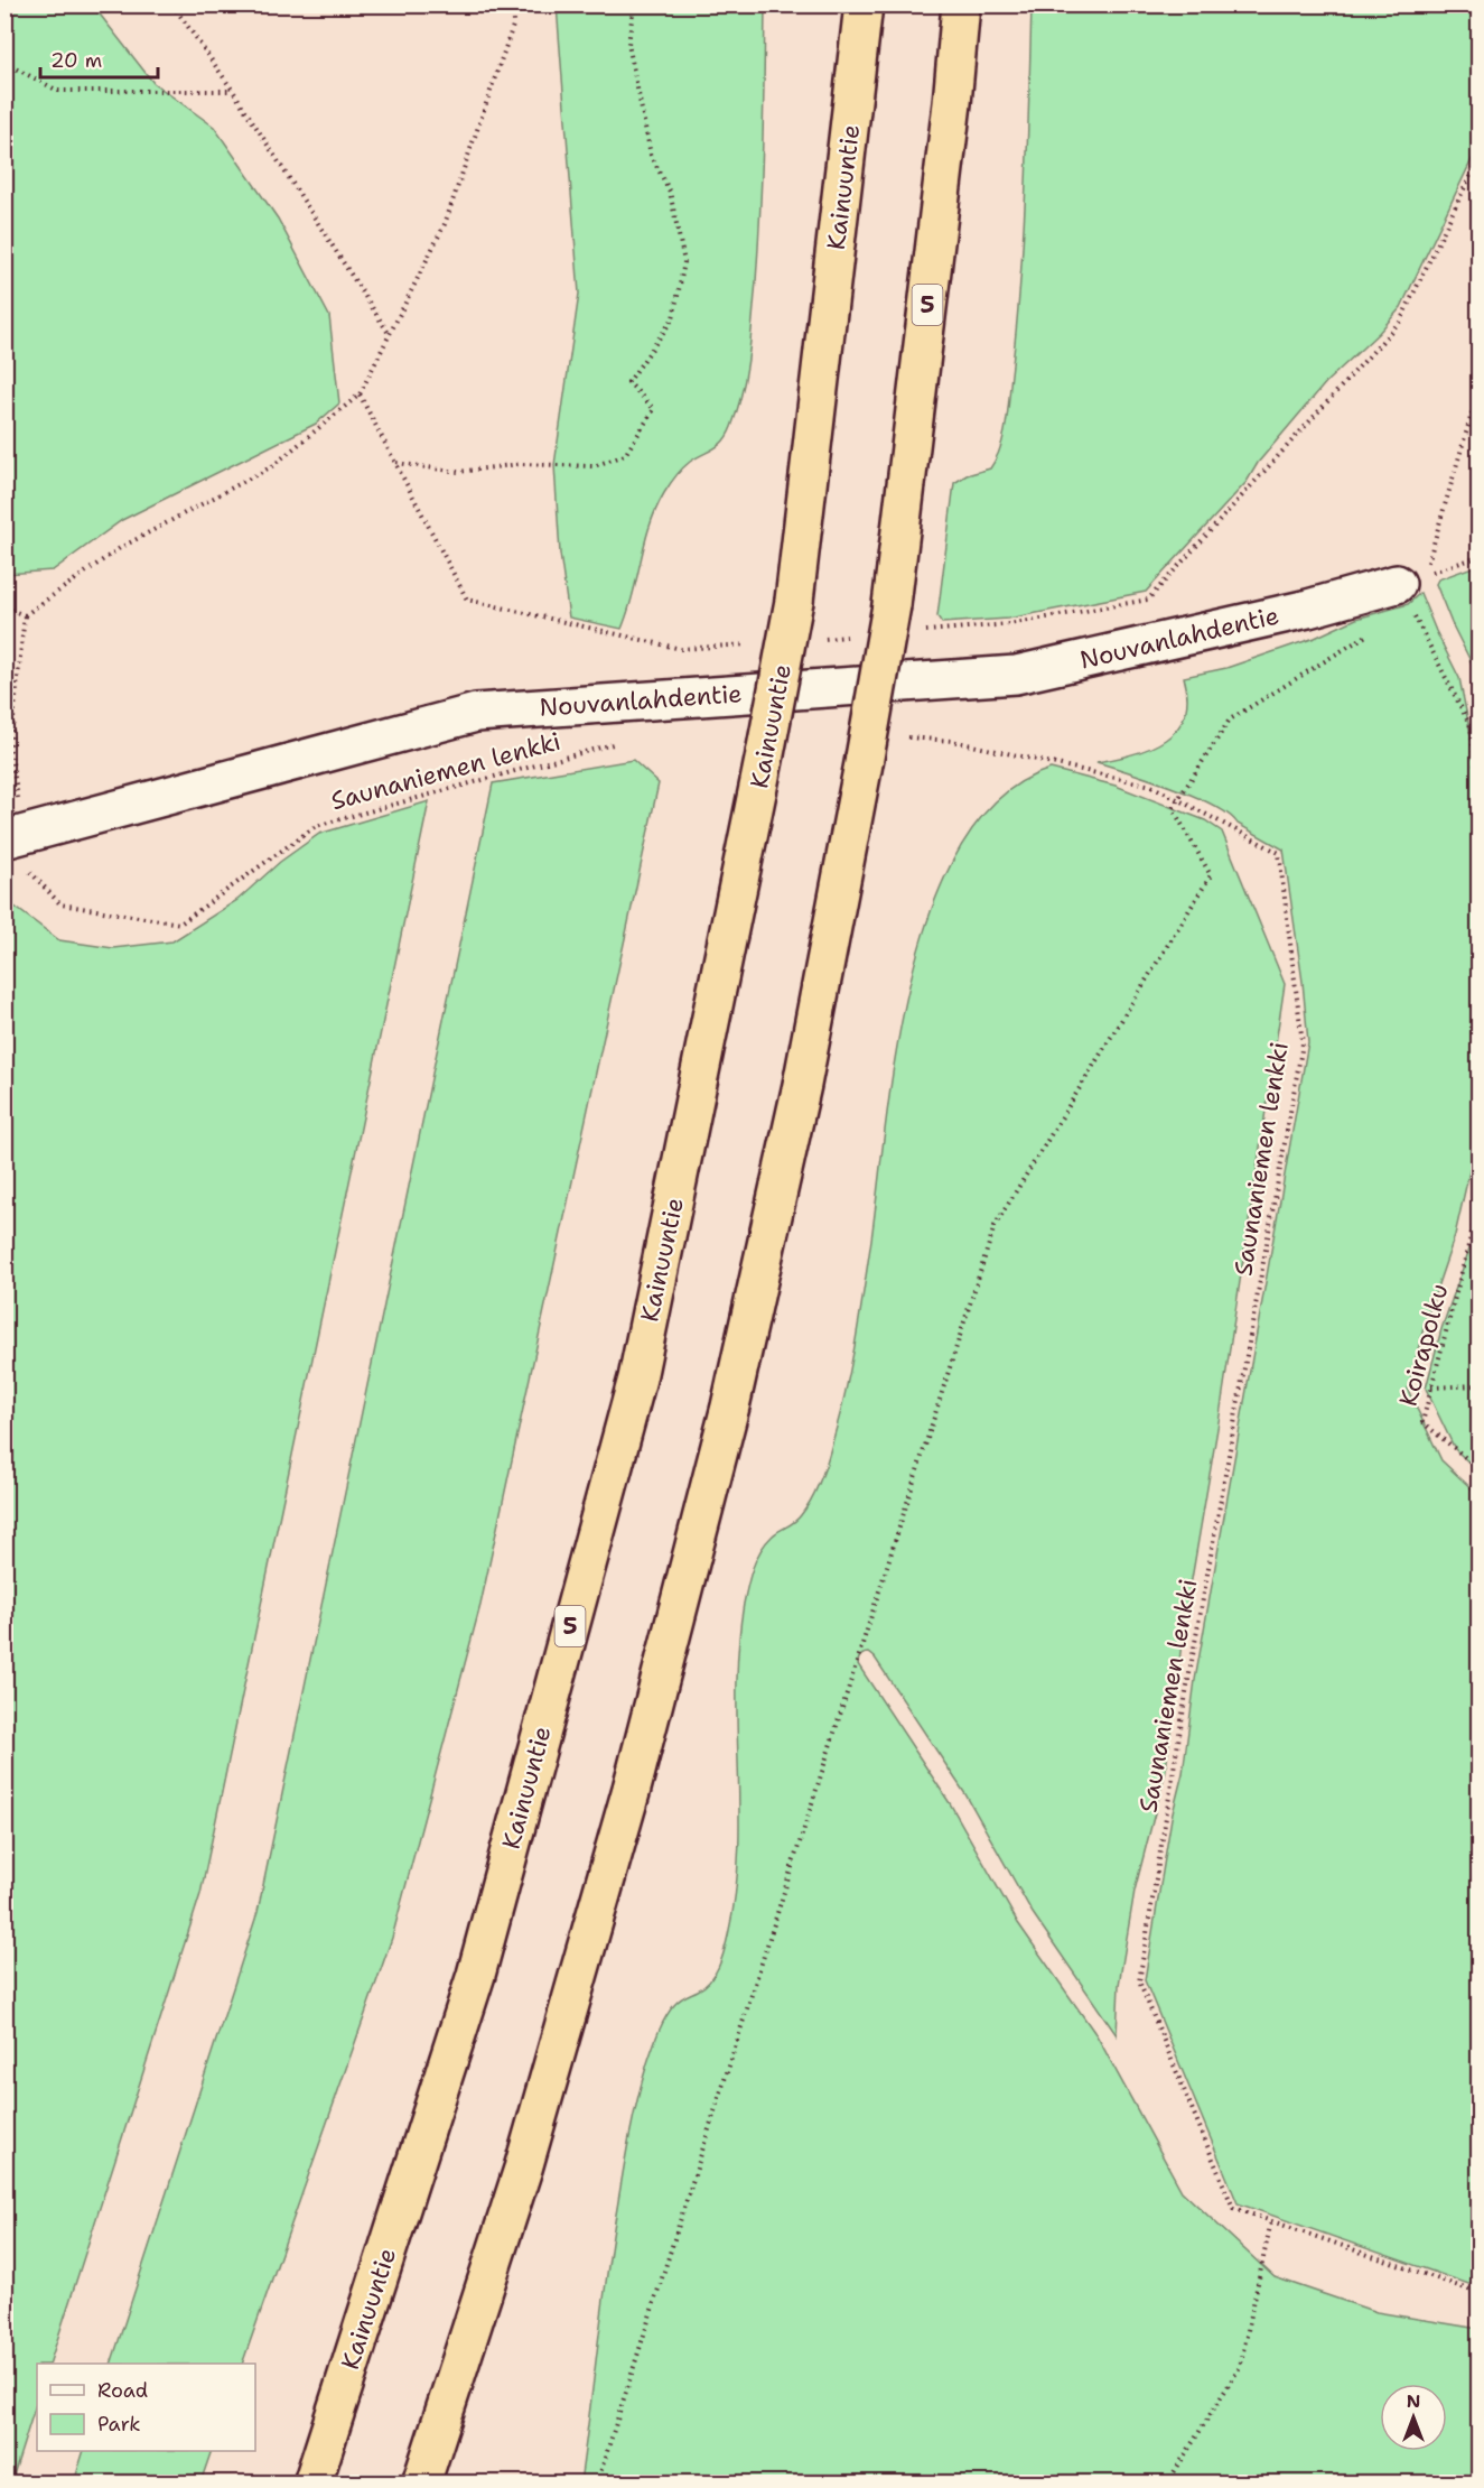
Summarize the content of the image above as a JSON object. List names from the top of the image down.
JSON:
{
  "streets": {
    "highway": ["Kainuuntie", "5"],
    "street": ["Nouvanlahdentie"],
    "path": ["Saunaniemen lenkki", "Koirapolku"]
  },
  "crossings": [
    ["Nouvanlahdentie", "Saunaniemen lenkki"]
  ],
  "legend": ["Road", "Park"],
  "scale_bar": "20 m",
  "north": "top"
}
